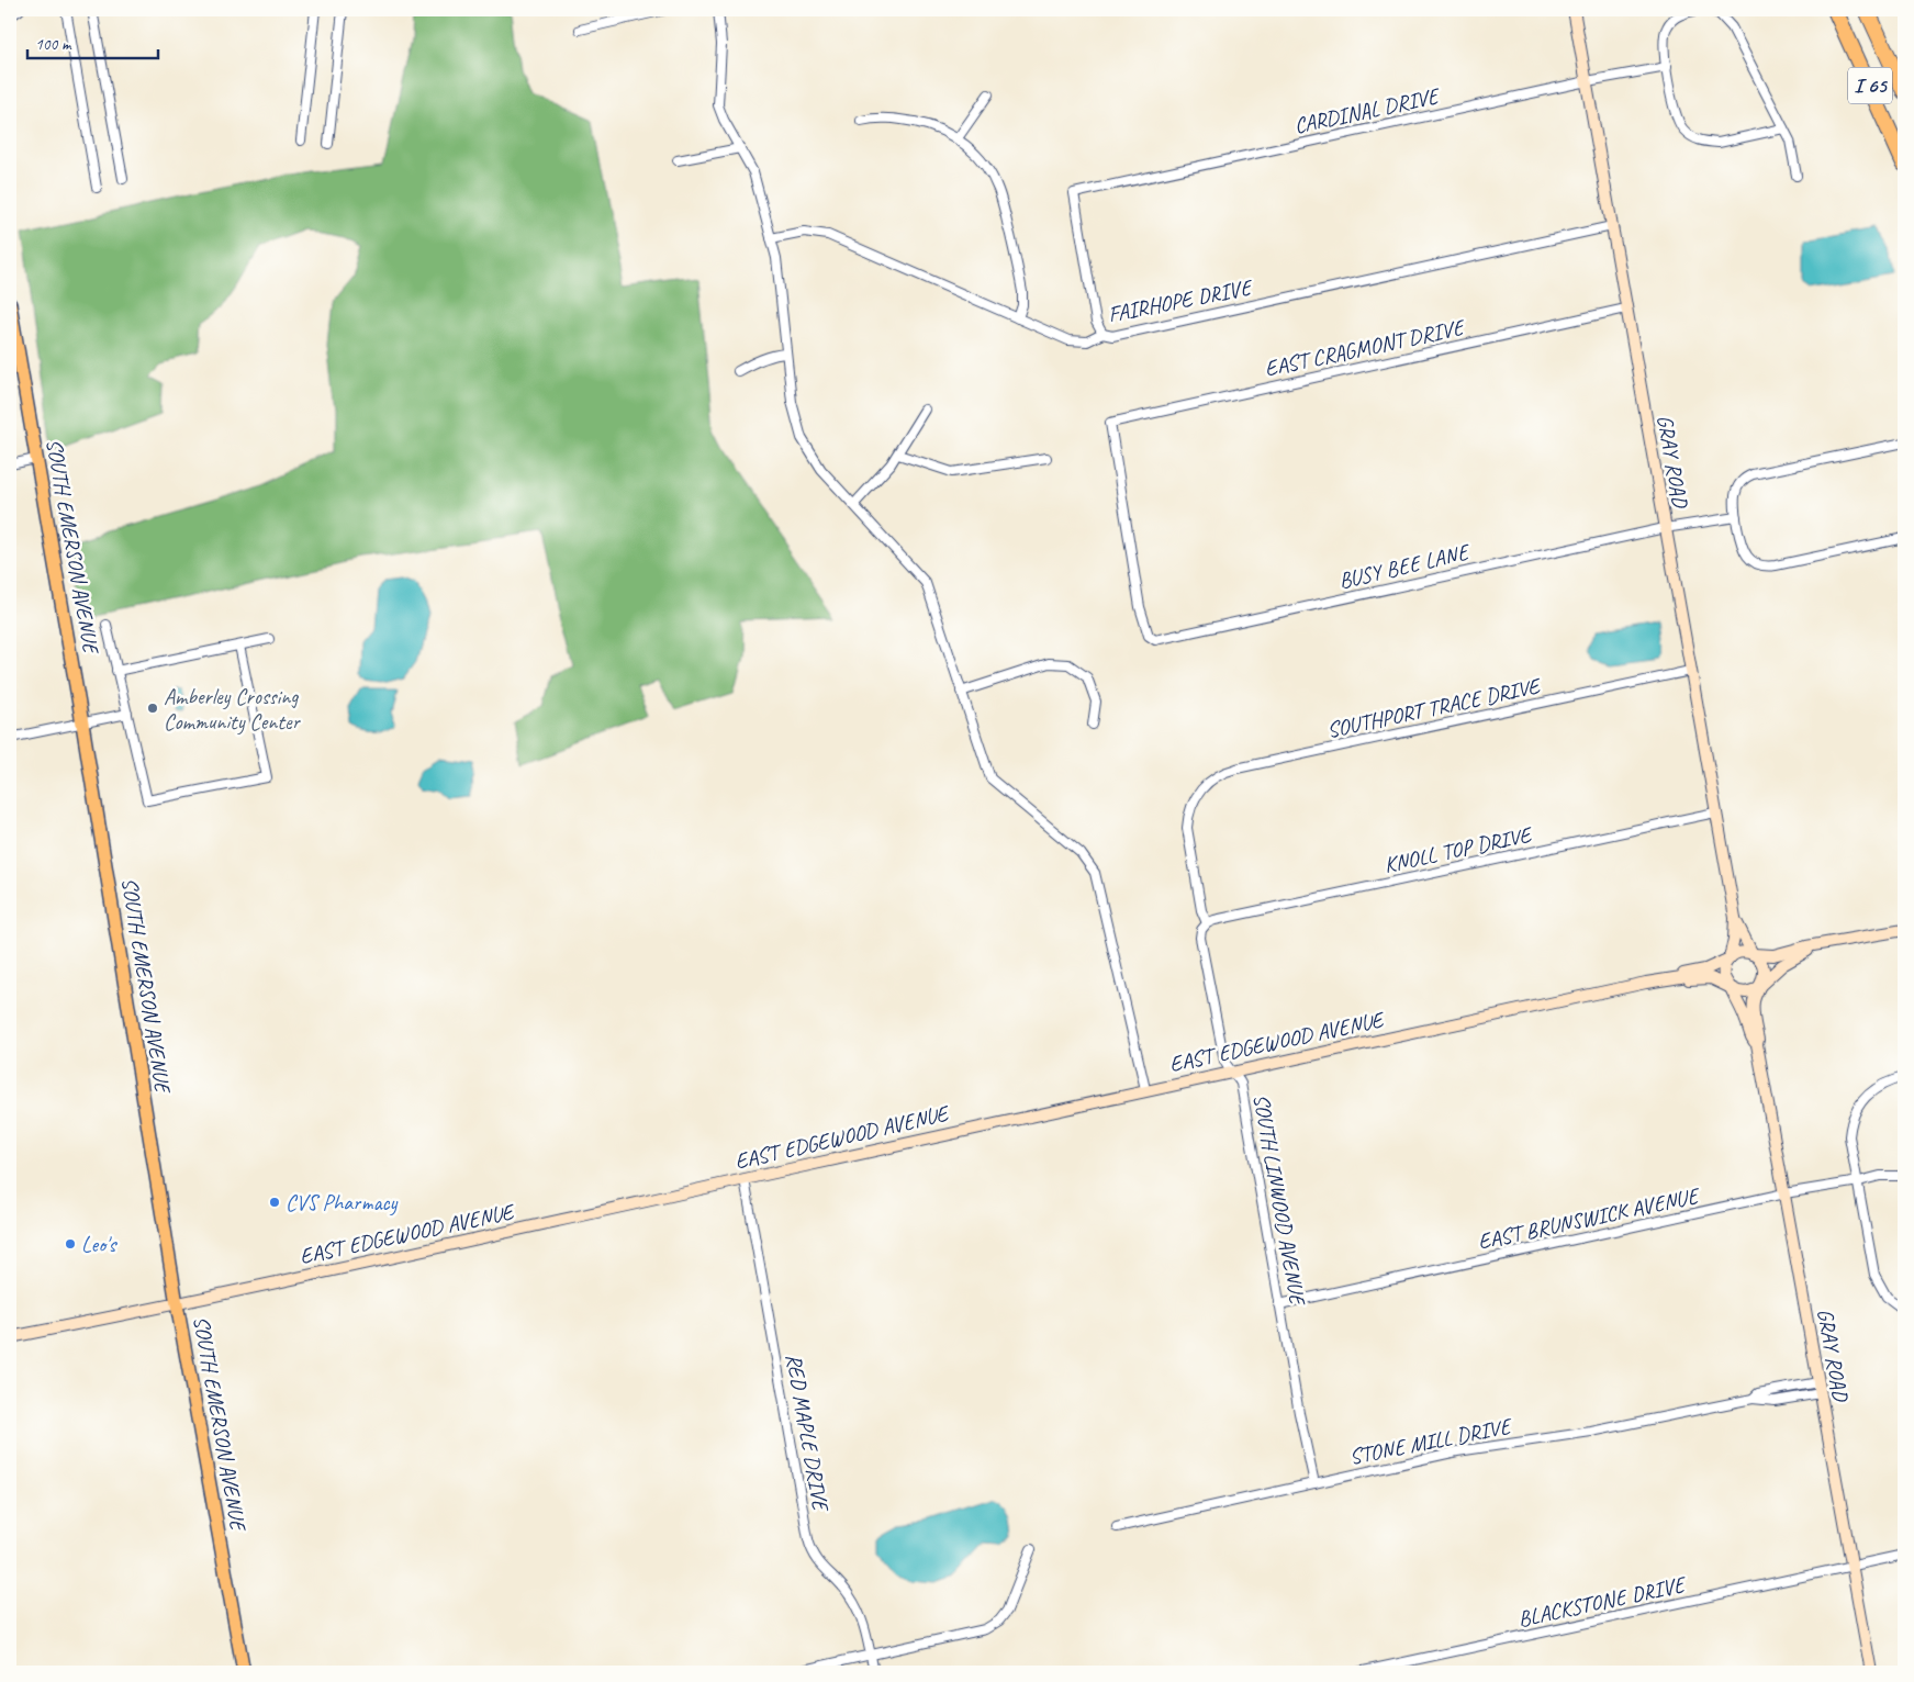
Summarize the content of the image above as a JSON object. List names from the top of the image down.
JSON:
{
  "streets": {
    "highway": ["I 65"],
    "main road": ["GRAY ROAD", "SOUTH EMERSON AVENUE", "EAST EDGEWOOD AVENUE"],
    "street": [
      "CARDINAL DRIVE",
      "FAIRHOPE DRIVE",
      "EAST CRAGMONT DRIVE",
      "BUSY BEE LANE",
      "SOUTHPORT TRACE DRIVE",
      "KNOLL TOP DRIVE",
      "SOUTH LINWOOD AVENUE",
      "EAST BRUNSWICK AVENUE",
      "RED MAPLE DRIVE",
      "STONE MILL DRIVE",
      "BLACKSTONE DRIVE"
    ]
  },
  "crossings": [
    ["CARDINAL DRIVE", "FAIRHOPE DRIVE"],
    ["CARDINAL DRIVE", "GRAY ROAD"],
    ["FAIRHOPE DRIVE", "GRAY ROAD"],
    ["EAST CRAGMONT DRIVE", "GRAY ROAD"],
    ["EAST CRAGMONT DRIVE", "BUSY BEE LANE"],
    ["GRAY ROAD", "BUSY BEE LANE"],
    ["GRAY ROAD", "SOUTHPORT TRACE DRIVE"],
    ["GRAY ROAD", "KNOLL TOP DRIVE"],
    ["GRAY ROAD", "EAST EDGEWOOD AVENUE"],
    ["GRAY ROAD", "EAST BRUNSWICK AVENUE"],
    ["GRAY ROAD", "STONE MILL DRIVE"],
    ["GRAY ROAD", "BLACKSTONE DRIVE"],
    ["SOUTH EMERSON AVENUE", "EAST EDGEWOOD AVENUE"],
    ["SOUTHPORT TRACE DRIVE", "SOUTH LINWOOD AVENUE"],
    ["KNOLL TOP DRIVE", "SOUTH LINWOOD AVENUE"],
    ["EAST EDGEWOOD AVENUE", "SOUTH LINWOOD AVENUE"],
    ["EAST EDGEWOOD AVENUE", "RED MAPLE DRIVE"],
    ["SOUTH LINWOOD AVENUE", "EAST BRUNSWICK AVENUE"],
    ["SOUTH LINWOOD AVENUE", "STONE MILL DRIVE"]
  ],
  "places": ["Amberley Crossing Community Center", "CVS Pharmacy", "Leo's"],
  "scale_bar": "100 m"
}
